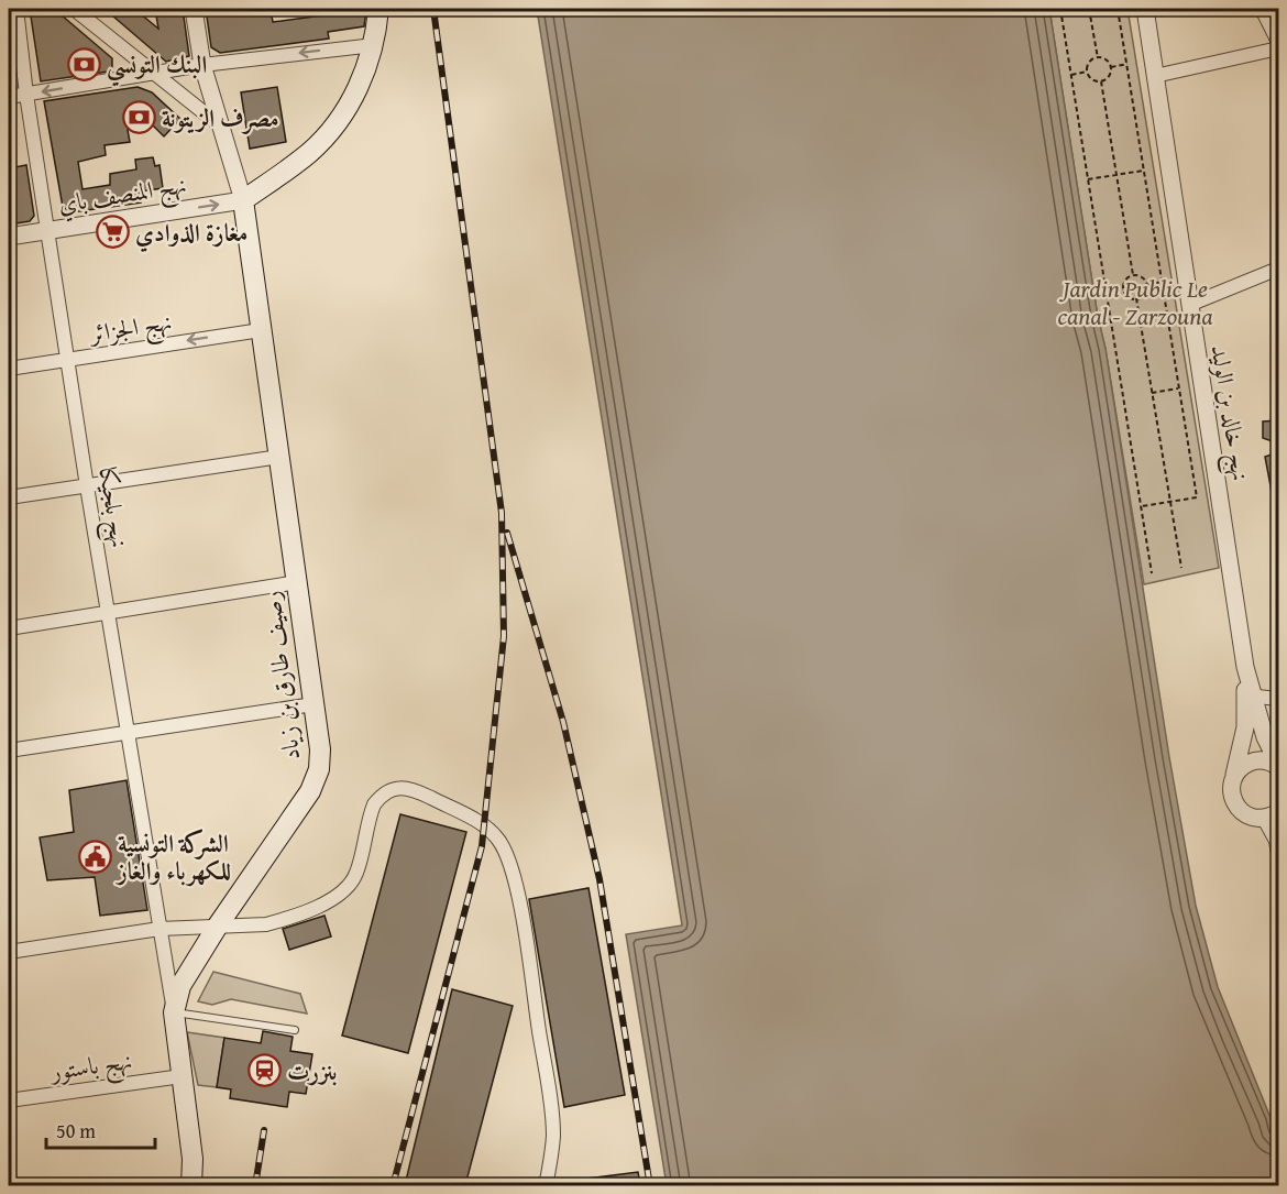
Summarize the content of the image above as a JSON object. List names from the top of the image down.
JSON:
{
  "streets": {
    "main road": ["رصيف طارق بن زياد"],
    "street": [
      "نهج المنصف باي",
      "نهج الجزائر",
      "نهج خالد بن الوليد",
      "نهج بلجيكا",
      "نهج باستور"
    ]
  },
  "crossings": [
    ["نهج المنصف باي", "نهج بلجيكا"],
    ["نهج المنصف باي", "رصيف طارق بن زياد"],
    ["نهج الجزائر", "نهج بلجيكا"],
    ["نهج الجزائر", "رصيف طارق بن زياد"],
    ["نهج بلجيكا", "رصيف طارق بن زياد"],
    ["رصيف طارق بن زياد", "نهج باستور"]
  ],
  "one_way": ["نهج الجزائر"],
  "parks": ["Jardin Public Le canal - Zarzouna"],
  "places": {
    "bank": ["البنك التونسي", "مصرف الزيتونة"],
    "supermarket": ["مغازة الذوادي"],
    "public building": ["الشركة التونسية للكهرباء والغاز"],
    "station": ["بنزرت"]
  },
  "scale_bar": "50 m"
}
